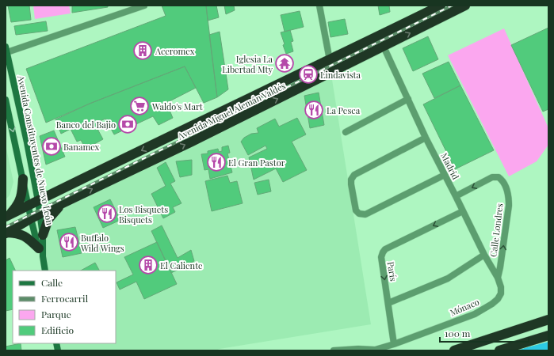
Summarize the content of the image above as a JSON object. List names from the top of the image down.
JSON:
{
  "streets": {
    "highway": ["Avenida Miguel Alemán Valdés"],
    "main road": ["Avenida Constituyentes de Nuevo León"],
    "street": [
      "Madrid",
      "Calle Londres",
      "París",
      "Mónaco"
    ]
  },
  "crossings": [
    ["Avenida Miguel Alemán Valdés", "Avenida Constituyentes de Nuevo León"],
    ["Avenida Miguel Alemán Valdés", "Madrid"],
    ["Madrid", "Calle Londres"],
    ["Madrid", "París"],
    ["Madrid", "Mónaco"],
    ["París", "Mónaco"]
  ],
  "places": {
    "building": ["Aceromex", "El Caliente"],
    "temple": ["Iglesia La Libertad Mty"],
    "station": ["Lindavista"],
    "supermarket": ["Waldo's Mart"],
    "restaurant": [
      "La Pesca",
      "El Gran Pastor",
      "Los Bisquets Bisquets",
      "Buffalo Wild Wings"
    ],
    "bank": ["Banco del Bajio", "Banamex"]
  },
  "legend": [
    "Calle",
    "Ferrocarril",
    "Parque",
    "Edificio"
  ],
  "scale_bar": "100 m"
}
